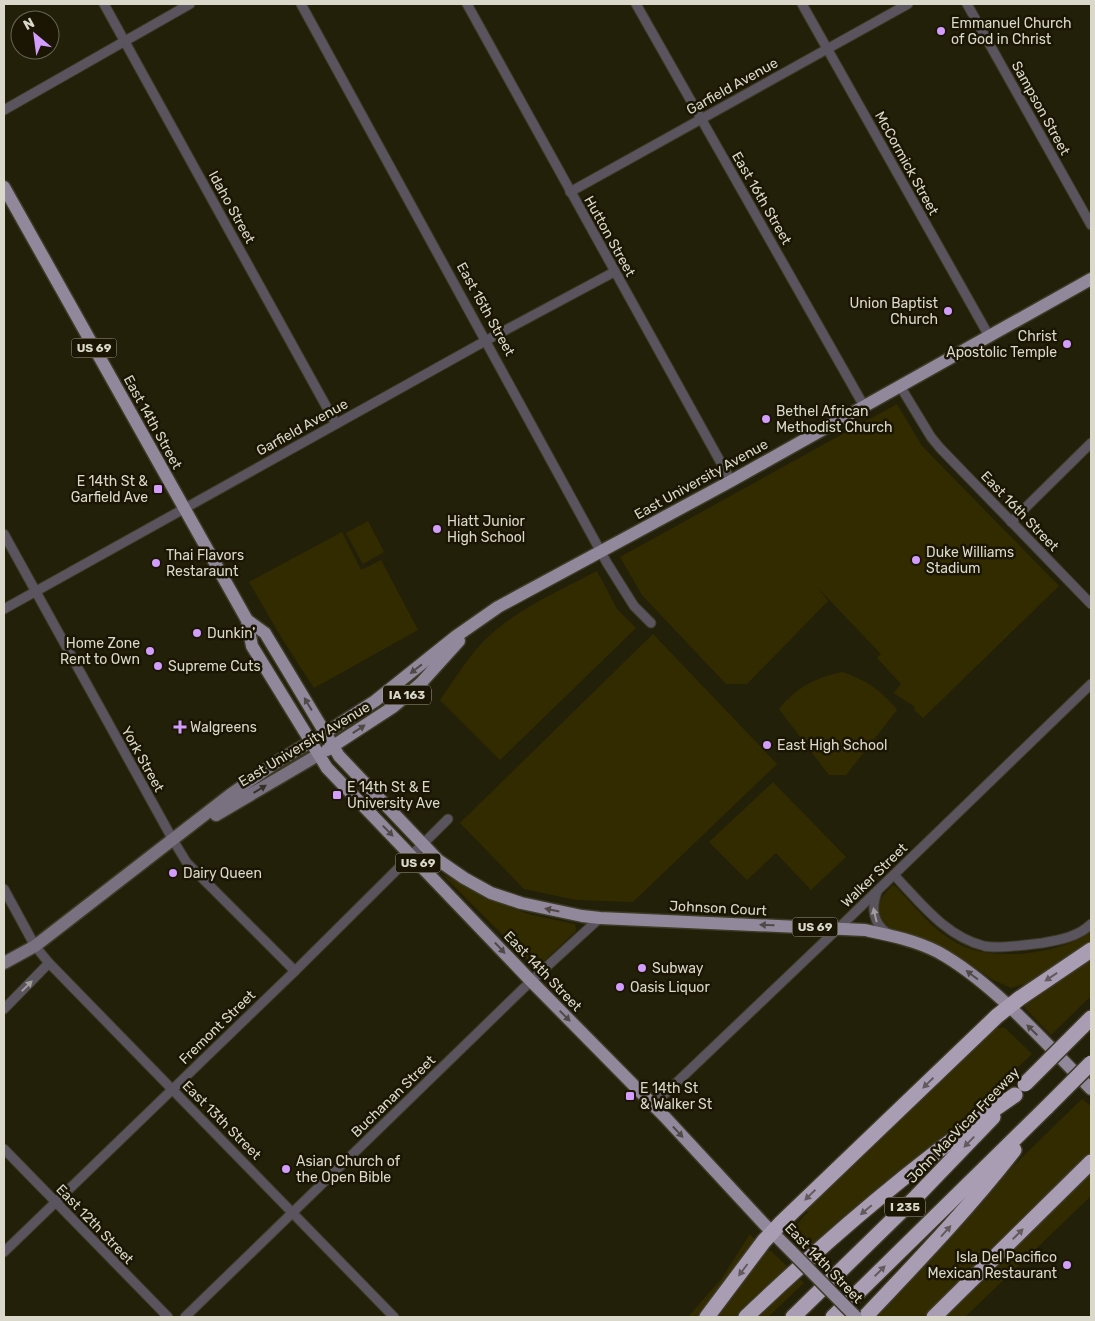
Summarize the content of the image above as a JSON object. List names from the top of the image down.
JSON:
{
  "streets": {
    "highway": ["John MacVicar Freeway", "I 235"],
    "main road": [
      "US 69",
      "East 14th Street",
      "East University Avenue",
      "IA 163",
      "Johnson Court"
    ],
    "street": [
      "Garfield Avenue",
      "Sampson Street",
      "McCormick Street",
      "East 16th Street",
      "Idaho Street",
      "Hutton Street",
      "East 15th Street",
      "York Street",
      "Walker Street",
      "Fremont Street",
      "Buchanan Street",
      "East 13th Street",
      "East 12th Street"
    ]
  },
  "crossings": [
    ["Garfield Avenue", "McCormick Street"],
    ["Garfield Avenue", "East 16th Street"],
    ["Garfield Avenue", "Idaho Street"],
    ["Garfield Avenue", "Hutton Street"],
    ["Garfield Avenue", "East 15th Street"],
    ["Garfield Avenue", "East 14th Street"],
    ["Garfield Avenue", "York Street"],
    ["McCormick Street", "East University Avenue"],
    ["East 16th Street", "East University Avenue"],
    ["Hutton Street", "East University Avenue"],
    ["East 15th Street", "East University Avenue"],
    ["US 69", "Johnson Court"],
    ["East 14th Street", "East University Avenue"],
    ["East 14th Street", "Walker Street"],
    ["East 14th Street", "Johnson Court"],
    ["East 14th Street", "Fremont Street"],
    ["East 14th Street", "Buchanan Street"],
    ["East University Avenue", "York Street"],
    ["East University Avenue", "East 13th Street"],
    ["York Street", "Fremont Street"],
    ["Walker Street", "Johnson Court"],
    ["Johnson Court", "Fremont Street"],
    ["Johnson Court", "Buchanan Street"],
    ["Fremont Street", "East 13th Street"],
    ["Fremont Street", "East 12th Street"],
    ["Buchanan Street", "East 13th Street"]
  ],
  "one_way": ["Johnson Court"],
  "places": {
    "other": [
      "Emmanuel Church of God in Christ",
      "Union Baptist Church",
      "Christ Apostolic Temple",
      "Bethel African Methodist Church",
      "Hiatt Junior High School",
      "Duke Williams Stadium",
      "Thai Flavors Restaraunt",
      "Dunkin'",
      "Home Zone Rent to Own",
      "Supreme Cuts",
      "East High School",
      "Dairy Queen",
      "Subway",
      "Oasis Liquor",
      "Asian Church of the Open Bible",
      "Isla Del Pacifico Mexican Restaurant"
    ],
    "transit": ["E 14th St & Garfield Ave", "E 14th St & E University Ave", "E 14th St & Walker St"],
    "health": ["Walgreens"]
  },
  "north": "top left"
}
